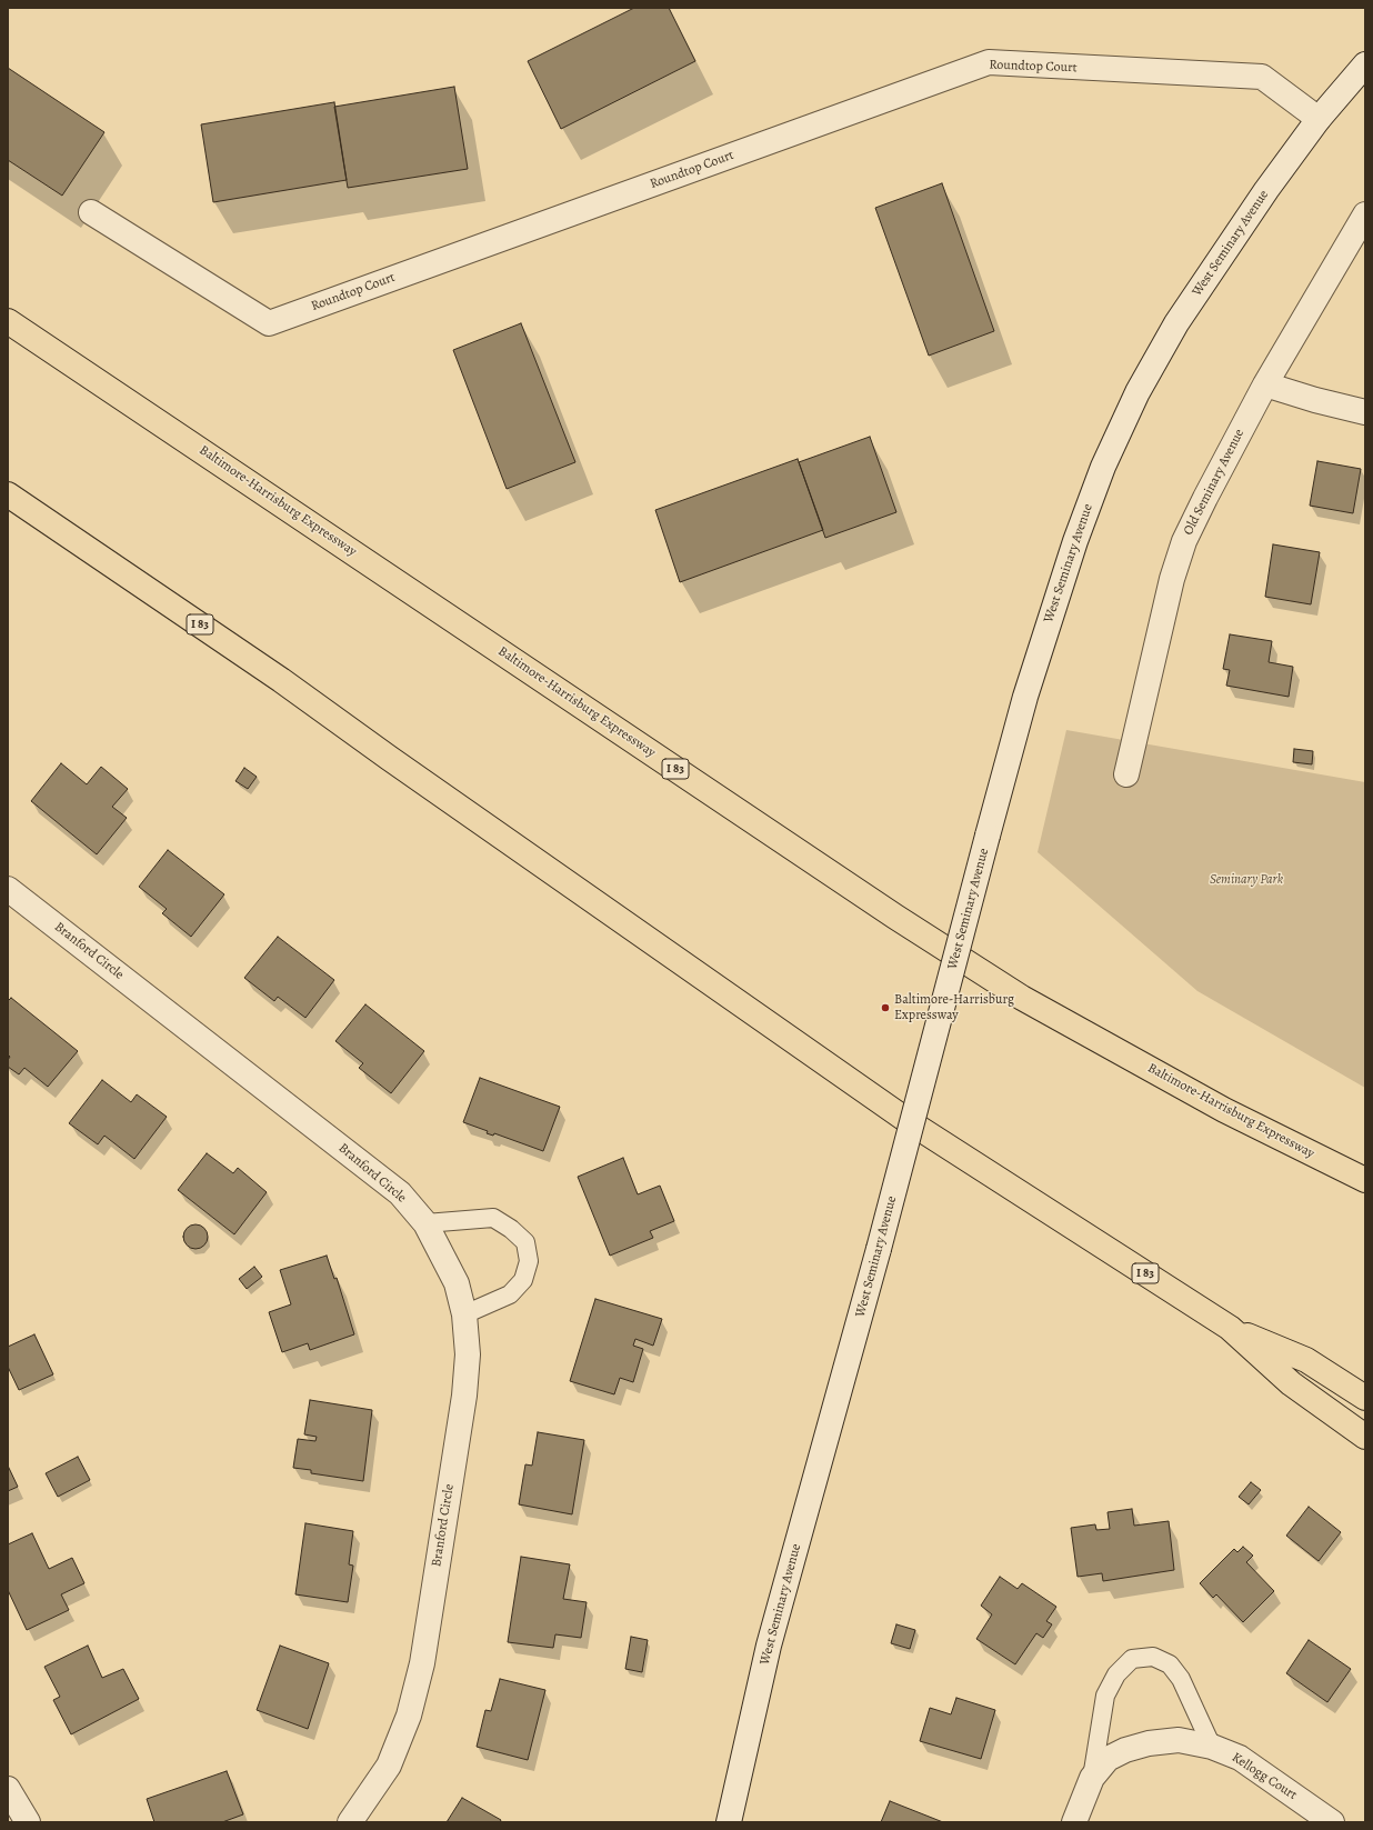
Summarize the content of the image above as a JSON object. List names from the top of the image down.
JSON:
{
  "streets": {
    "highway": ["Baltimore-Harrisburg Expressway", "I 83"],
    "street": [
      "Roundtop Court",
      "West Seminary Avenue",
      "Old Seminary Avenue",
      "Branford Circle",
      "Kellogg Court"
    ]
  },
  "crossings": [
    ["Roundtop Court", "West Seminary Avenue"]
  ],
  "parks": ["Seminary Park"],
  "places": ["Baltimore-Harrisburg Expressway"]
}
